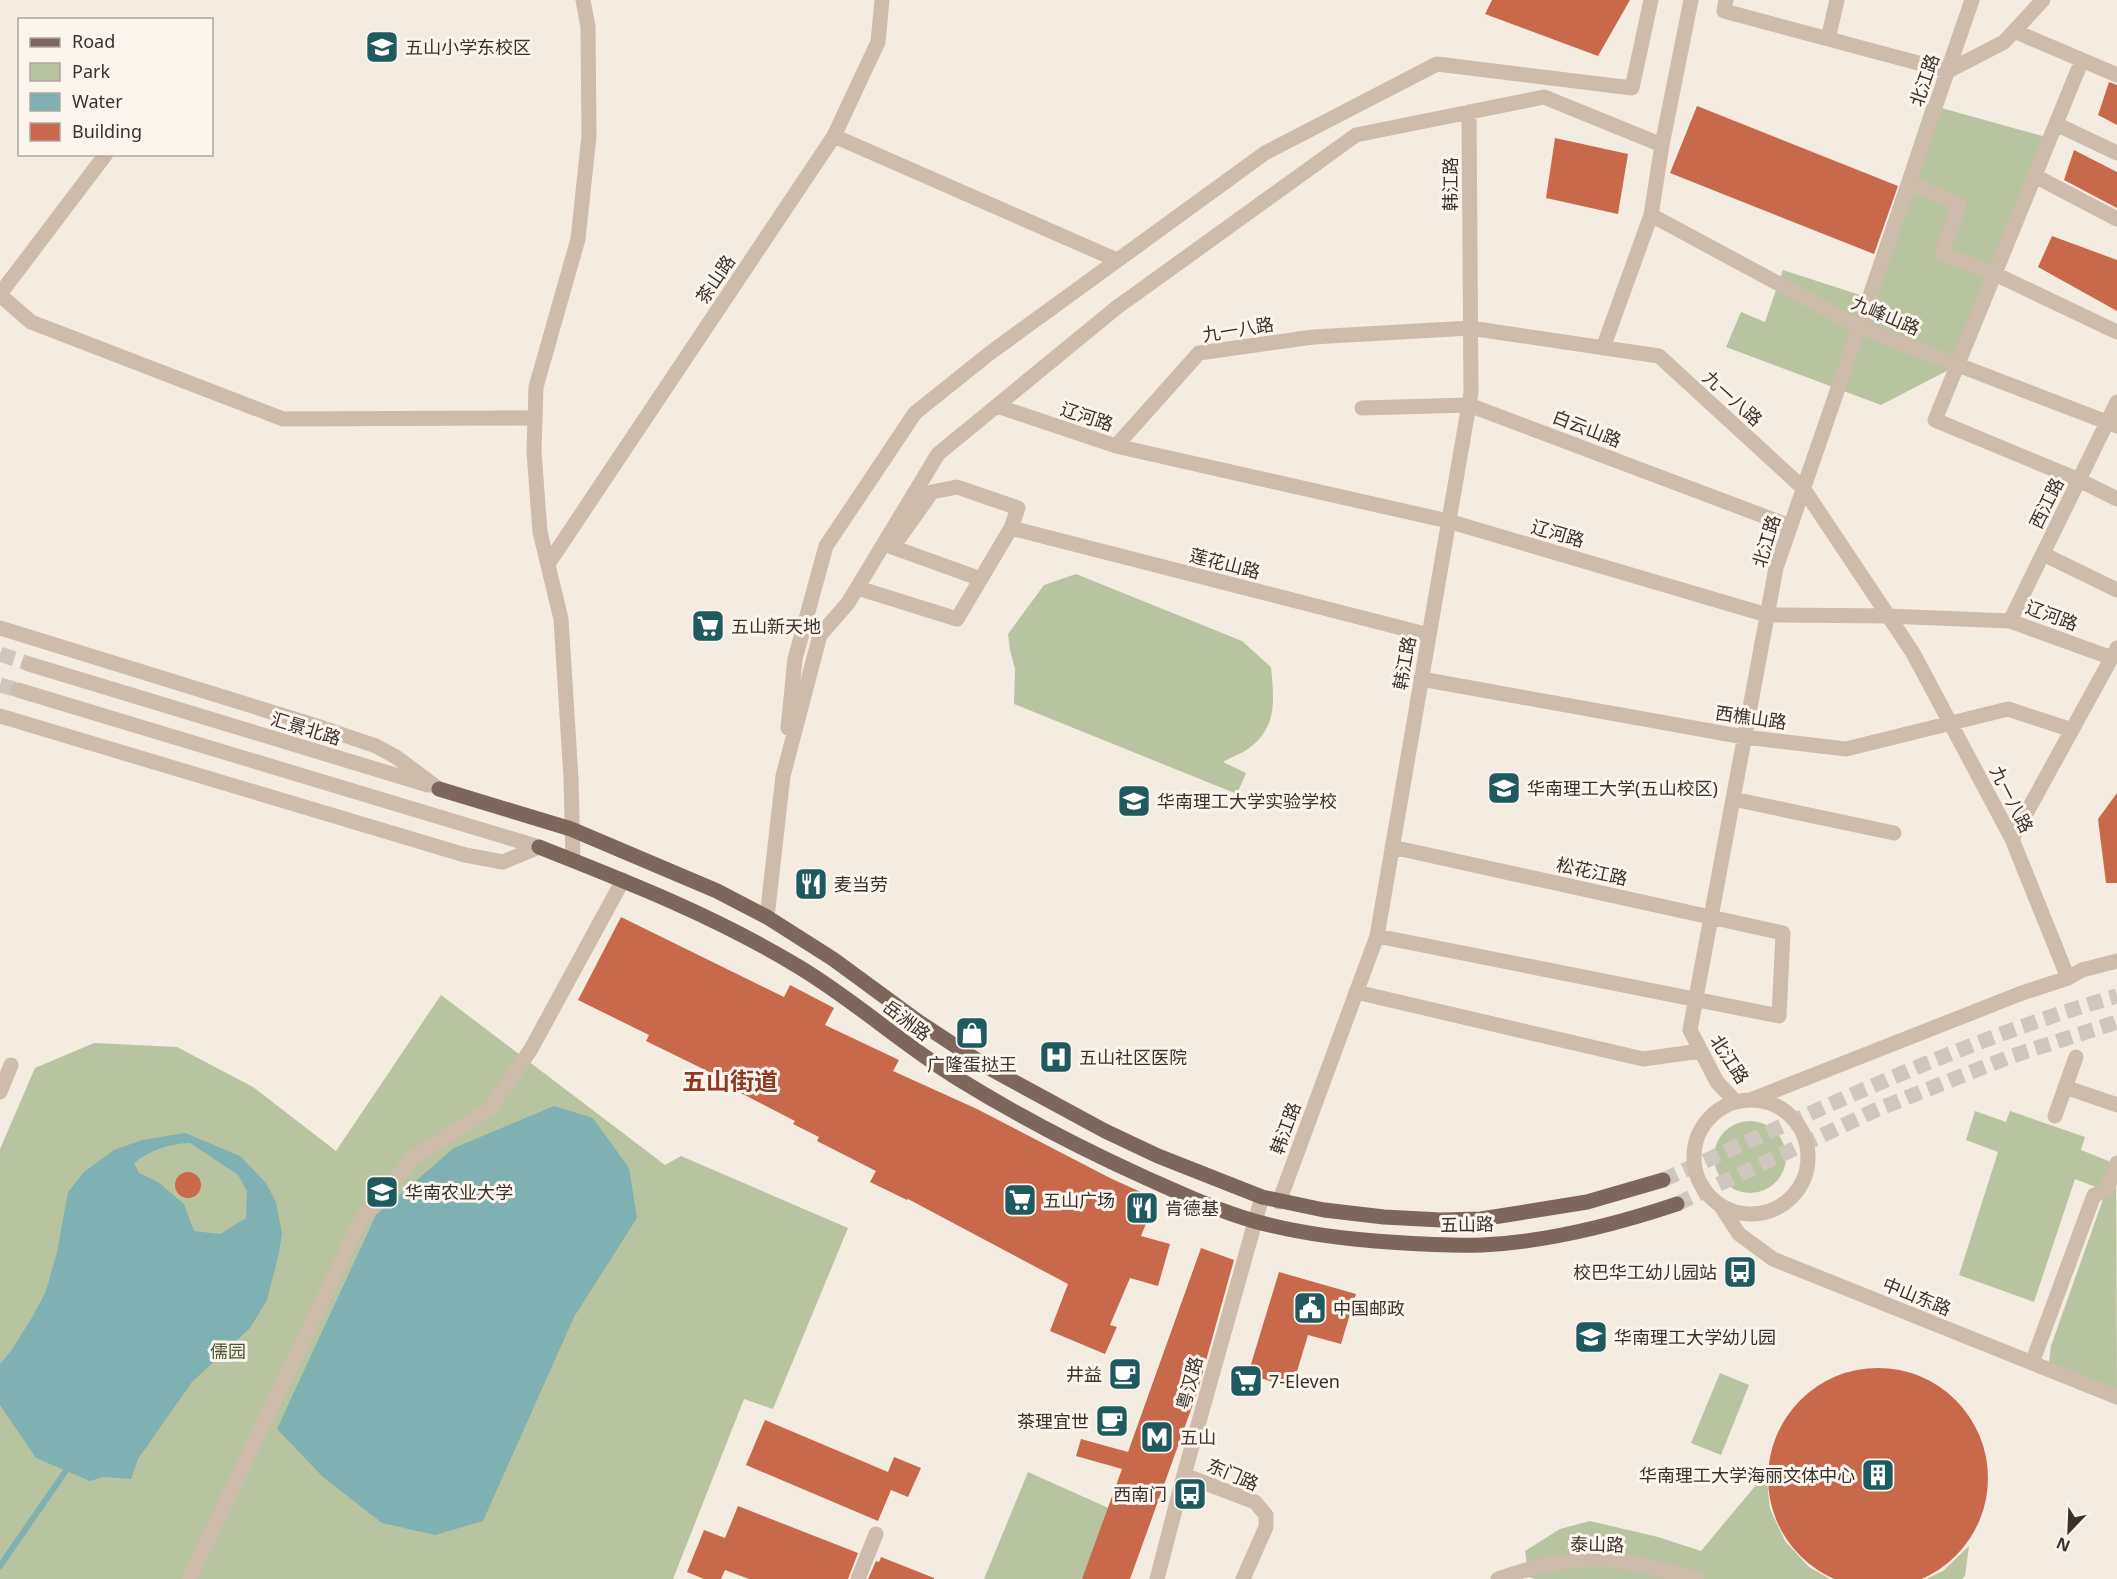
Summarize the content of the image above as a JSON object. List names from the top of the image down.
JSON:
{
  "streets": {
    "main road": ["汇景北路", "岳洲路", "五山路"],
    "street": [
      "北江路",
      "韩江路",
      "茶山路",
      "九峰山路",
      "九一八路",
      "辽河路",
      "白云山路",
      "西江路",
      "莲花山路",
      "西樵山路",
      "松花江路",
      "中山东路",
      "粤汉路",
      "东门路",
      "泰山路"
    ]
  },
  "crossings": [
    ["北江路", "九峰山路"],
    ["北江路", "九一八路"],
    ["北江路", "辽河路"],
    ["北江路", "白云山路"],
    ["北江路", "西樵山路"],
    ["北江路", "松花江路"],
    ["北江路", "中山东路"],
    ["韩江路", "九一八路"],
    ["韩江路", "辽河路"],
    ["韩江路", "白云山路"],
    ["韩江路", "莲花山路"],
    ["韩江路", "西樵山路"],
    ["韩江路", "松花江路"],
    ["韩江路", "岳洲路"],
    ["韩江路", "五山路"],
    ["九峰山路", "西江路"],
    ["九一八路", "辽河路"],
    ["九一八路", "西樵山路"],
    ["辽河路", "西江路"],
    ["汇景北路", "岳洲路"],
    ["岳洲路", "五山路"],
    ["岳洲路", "粤汉路"],
    ["五山路", "粤汉路"],
    ["粤汉路", "东门路"]
  ],
  "districts": ["五山街道"],
  "parks": ["儒园"],
  "places": {
    "school or university": [
      "五山小学东校区",
      "华南理工大学(五山校区)",
      "华南理工大学实验学校",
      "华南农业大学",
      "华南理工大学幼儿园"
    ],
    "supermarket": ["五山新天地", "五山广场", "7-Eleven"],
    "restaurant": ["麦当劳", "肯德基"],
    "shop": ["广隆蛋挞王"],
    "hospital": ["五山社区医院"],
    "bus stop": ["校巴华工幼儿园站", "西南门"],
    "public building": ["中国邮政"],
    "cafe": ["井益", "茶理宜世"],
    "metro station": ["五山"],
    "building": ["华南理工大学海丽文体中心"]
  },
  "legend": [
    "Road",
    "Park",
    "Water",
    "Building"
  ],
  "north": "bottom left"
}
